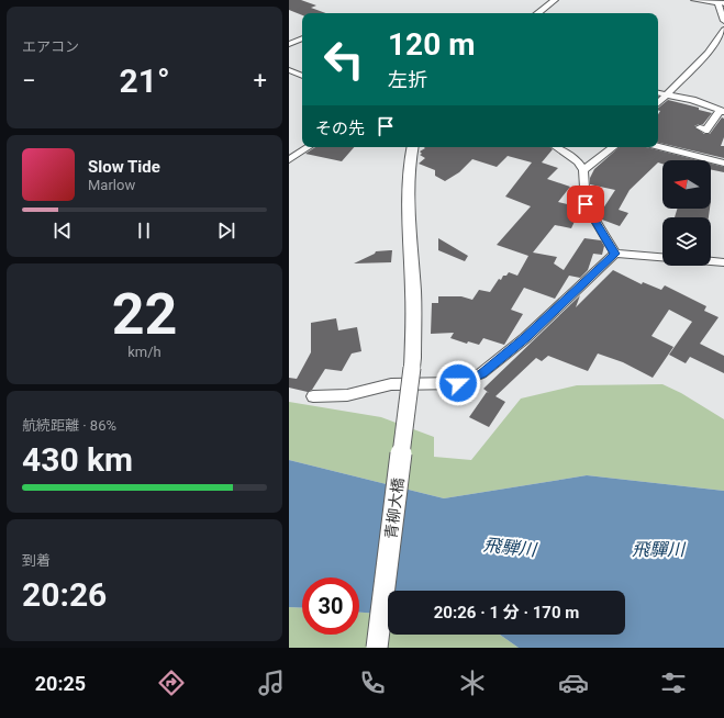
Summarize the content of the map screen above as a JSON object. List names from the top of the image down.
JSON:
{
  "streets": {
    "street": ["青柳大橋"]
  },
  "water": ["飛騨川", "飛驒川"],
  "north": "left",
  "page": {
    "tile": [
      "エアコン",
      ["22", "km/h"],
      ["航続距離 · 86%", "430 km"],
      ["到着", "20:26"]
    ],
    "turn": ["120 m", "左折"],
    "heat": ["−", "21°", "+"],
    "then": "その先",
    "song": ["Slow Tide", "Marlow"],
    "limit": "30",
    "trip": "20:26 · 1 分 · 170 m",
    "tabs": "20:25"
  }
}
